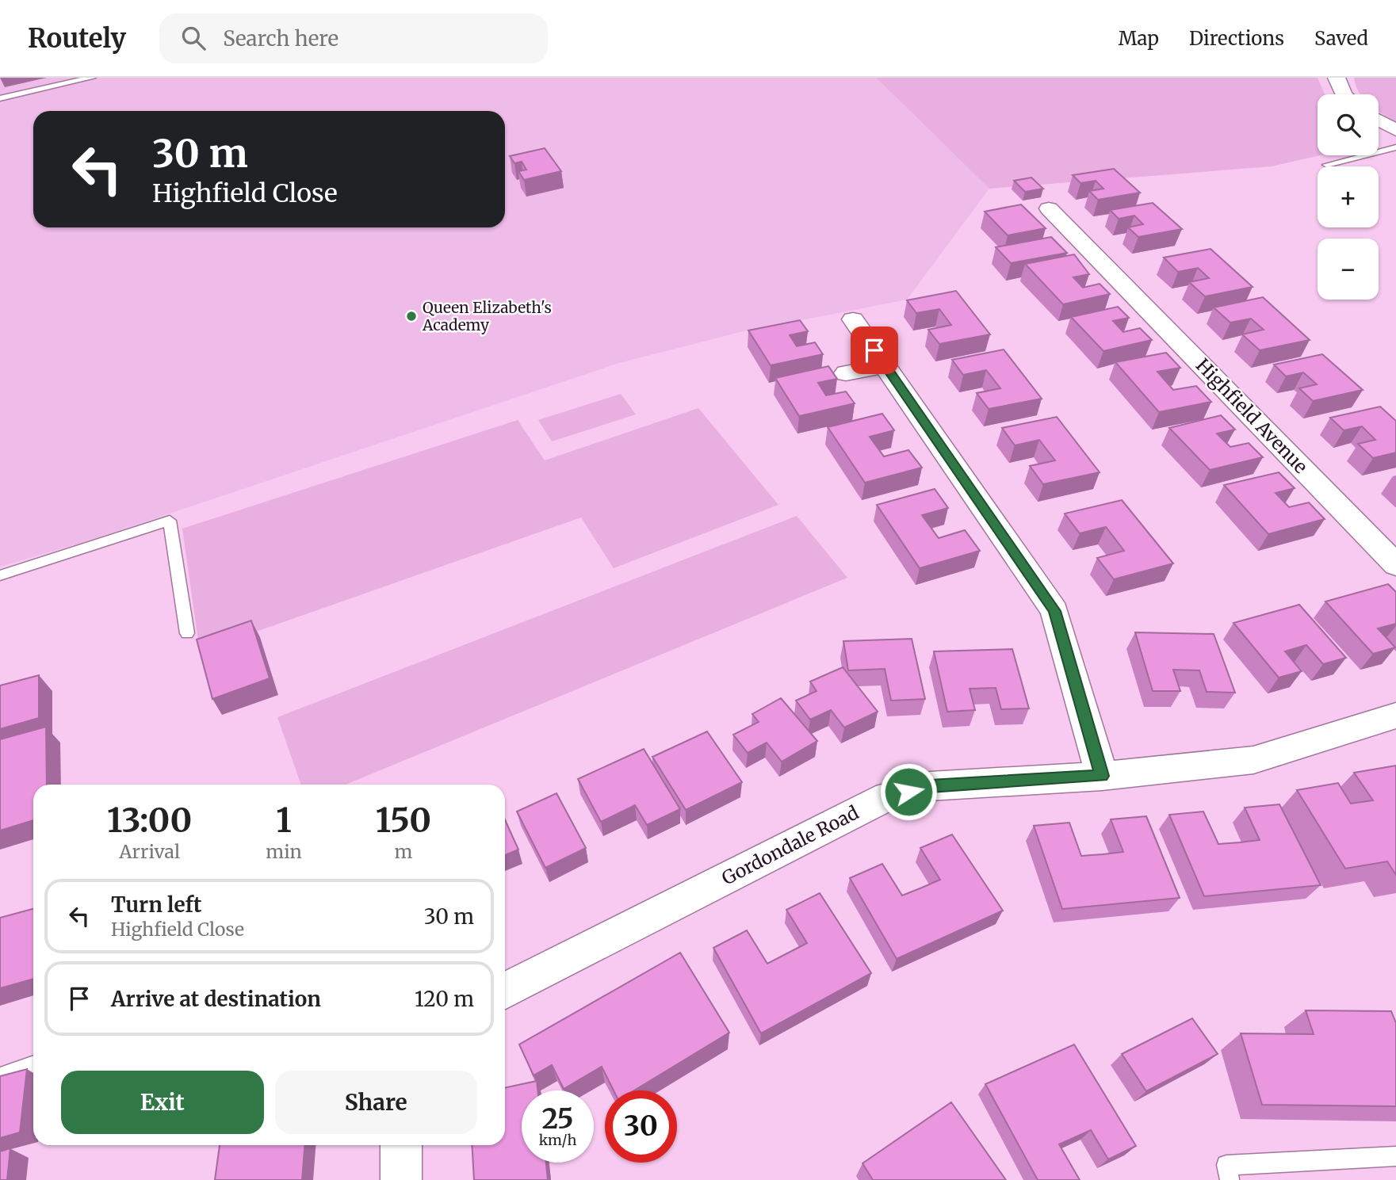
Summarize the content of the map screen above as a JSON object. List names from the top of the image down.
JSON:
{
  "streets": {
    "street": ["Highfield Avenue", "Gordondale Road"]
  },
  "places": ["Queen Elizabeth's Academy"],
  "page": {
    "header": "Routely",
    "search": "Search here",
    "nav": ["Map", "Directions", "Saved"],
    "map_buttons": ["+", "−"],
    "turn": ["30 m", "Highfield Close"],
    "eta": [
      "13:00",
      "Arrival",
      "1",
      "min",
      "150",
      "m"
    ],
    "list": [
      {
        "name": "Turn left",
        "note": "Highfield Close",
        "value": "30 m"
      },
      {
        "name": "Arrive at destination",
        "value": "120 m"
      }
    ],
    "buttons": ["Exit", "Share"],
    "speed": "25 km/h",
    "limit": "30"
  }
}
